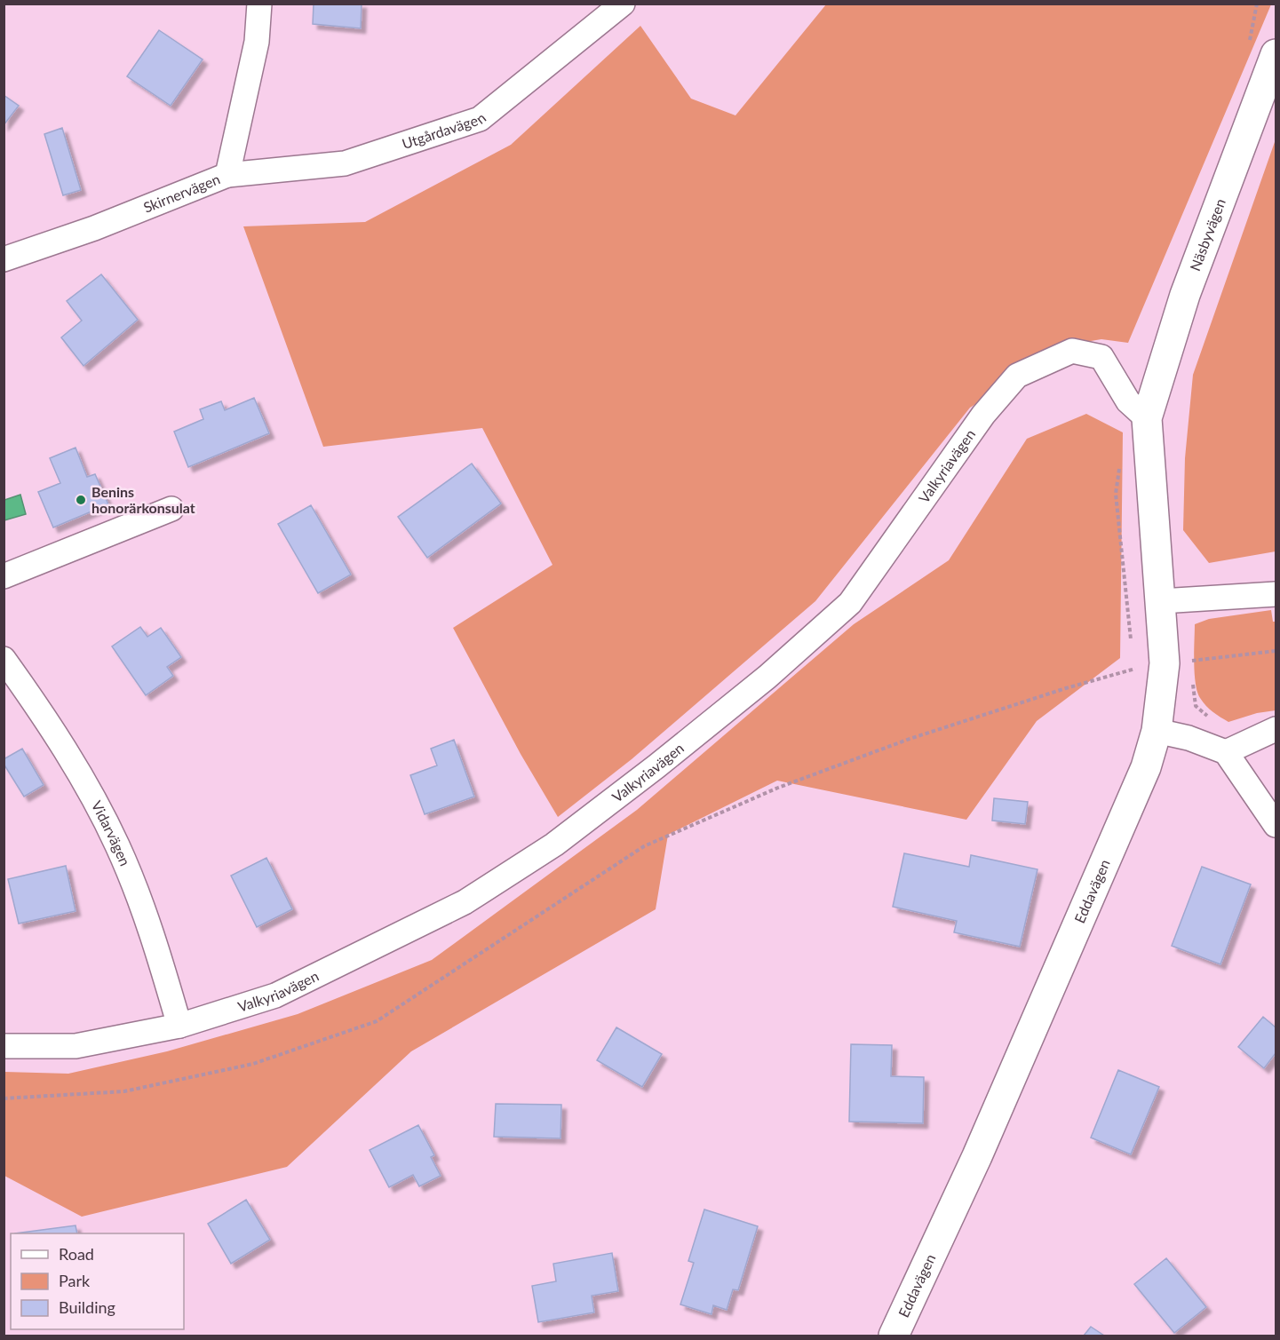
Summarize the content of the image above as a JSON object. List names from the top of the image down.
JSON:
{
  "streets": {
    "street": [
      "Utgårdavägen",
      "Skirnervägen",
      "Näsbyvägen",
      "Valkyriavägen",
      "Vidarvägen",
      "Eddavägen"
    ]
  },
  "crossings": [
    ["Utgårdavägen", "Skirnervägen"],
    ["Näsbyvägen", "Valkyriavägen"],
    ["Näsbyvägen", "Eddavägen"],
    ["Valkyriavägen", "Vidarvägen"],
    ["Valkyriavägen", "Eddavägen"]
  ],
  "places": ["Benins honorärkonsulat"],
  "legend": ["Road", "Park", "Building"]
}
